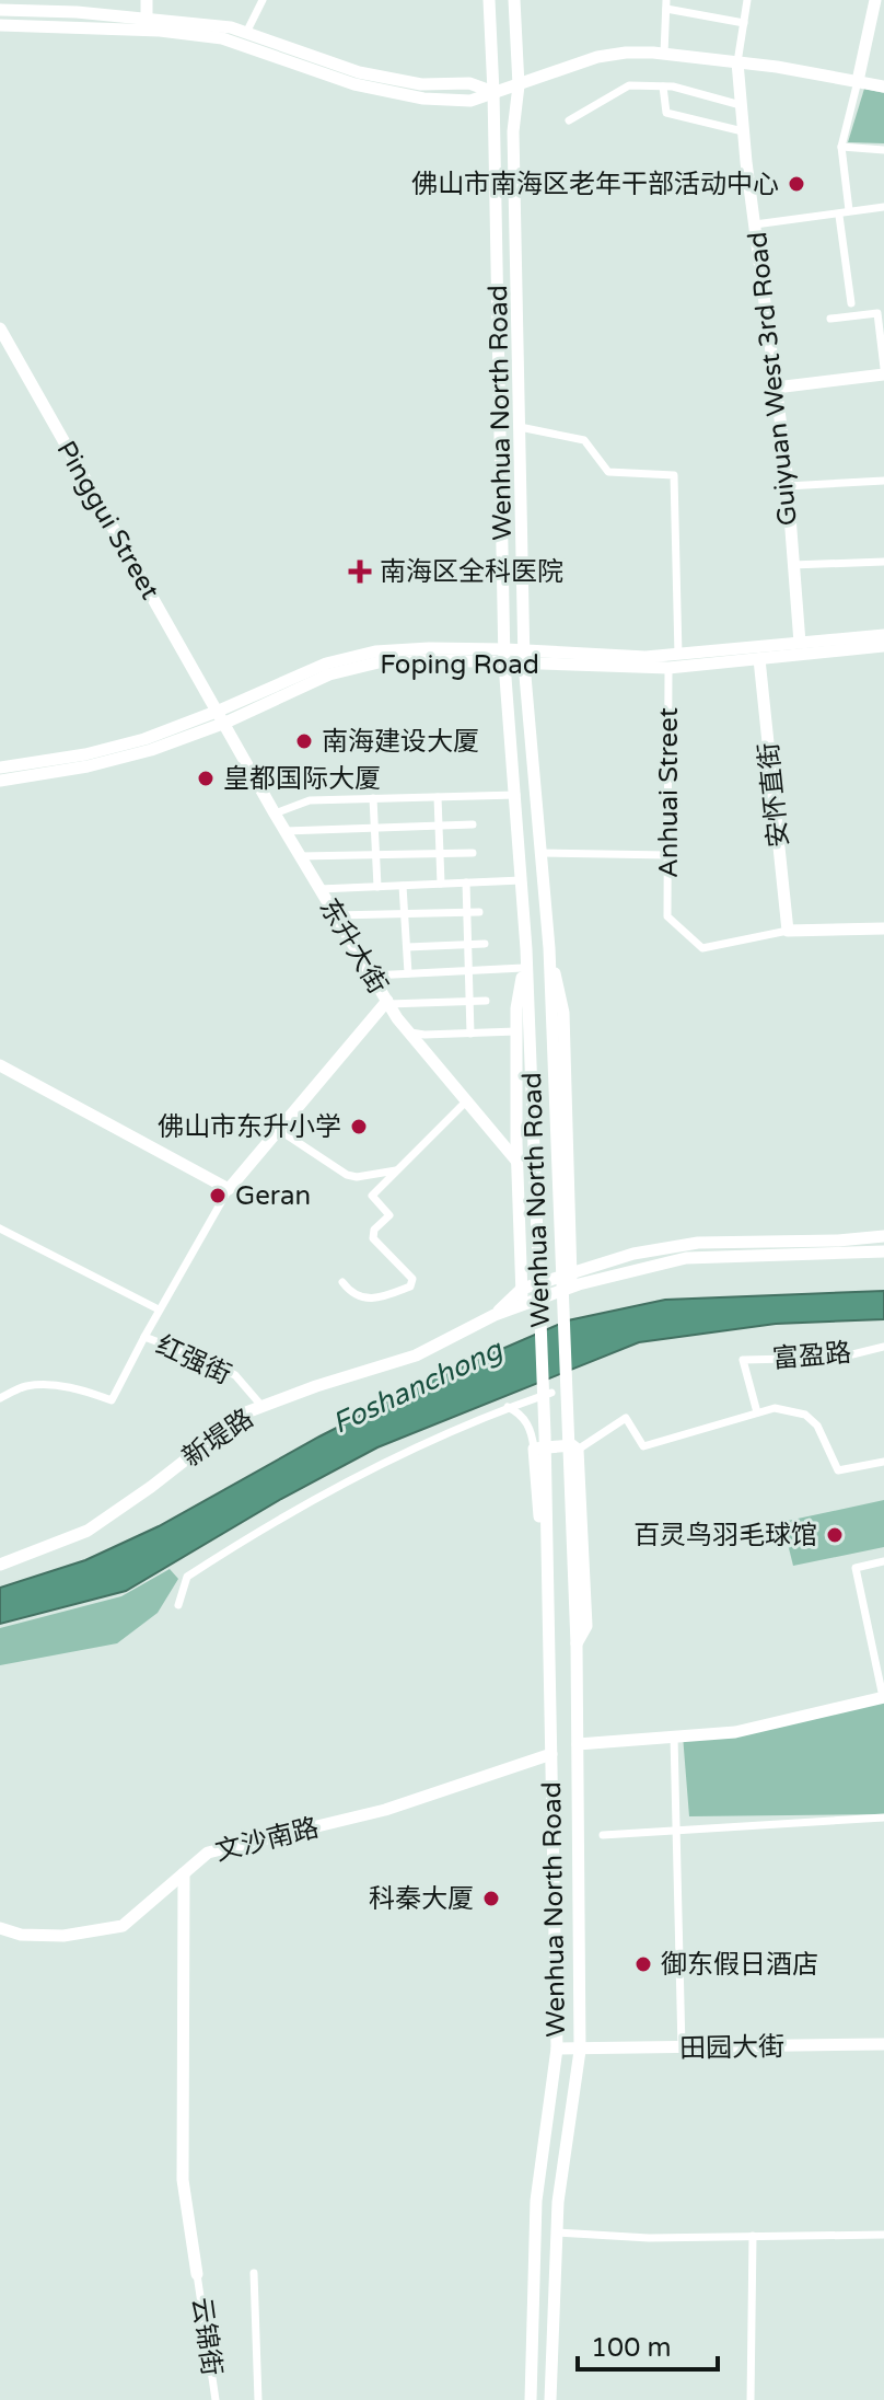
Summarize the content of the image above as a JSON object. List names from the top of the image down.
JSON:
{
  "streets": {
    "main road": [
      "Guiyuan West 3rd Road",
      "Wenhua North Road",
      "Pinggui Street",
      "Foping Road",
      "安怀直街",
      "东升大街",
      "新堤路",
      "文沙南路",
      "田园大街"
    ],
    "street": [
      "Anhuai Street",
      "富盈路",
      "红强街",
      "云锦街"
    ]
  },
  "crossings": [
    ["Guiyuan West 3rd Road", "Foping Road"],
    ["Wenhua North Road", "Foping Road"],
    ["Wenhua North Road", "文沙南路"],
    ["Wenhua North Road", "田园大街"],
    ["Pinggui Street", "Foping Road"],
    ["Pinggui Street", "东升大街"],
    ["Foping Road", "Anhuai Street"],
    ["Foping Road", "安怀直街"],
    ["Foping Road", "东升大街"],
    ["Anhuai Street", "安怀直街"],
    ["红强街", "新堤路"]
  ],
  "water": ["Foshanchong"],
  "places": {
    "other": [
      "佛山市南海区老年干部活动中心",
      "南海建设大厦",
      "皇都国际大厦",
      "佛山市东升小学",
      "Geran",
      "百灵鸟羽毛球馆",
      "科秦大厦",
      "御东假日酒店"
    ],
    "health": ["南海区全科医院"]
  },
  "scale_bar": "100 m"
}
